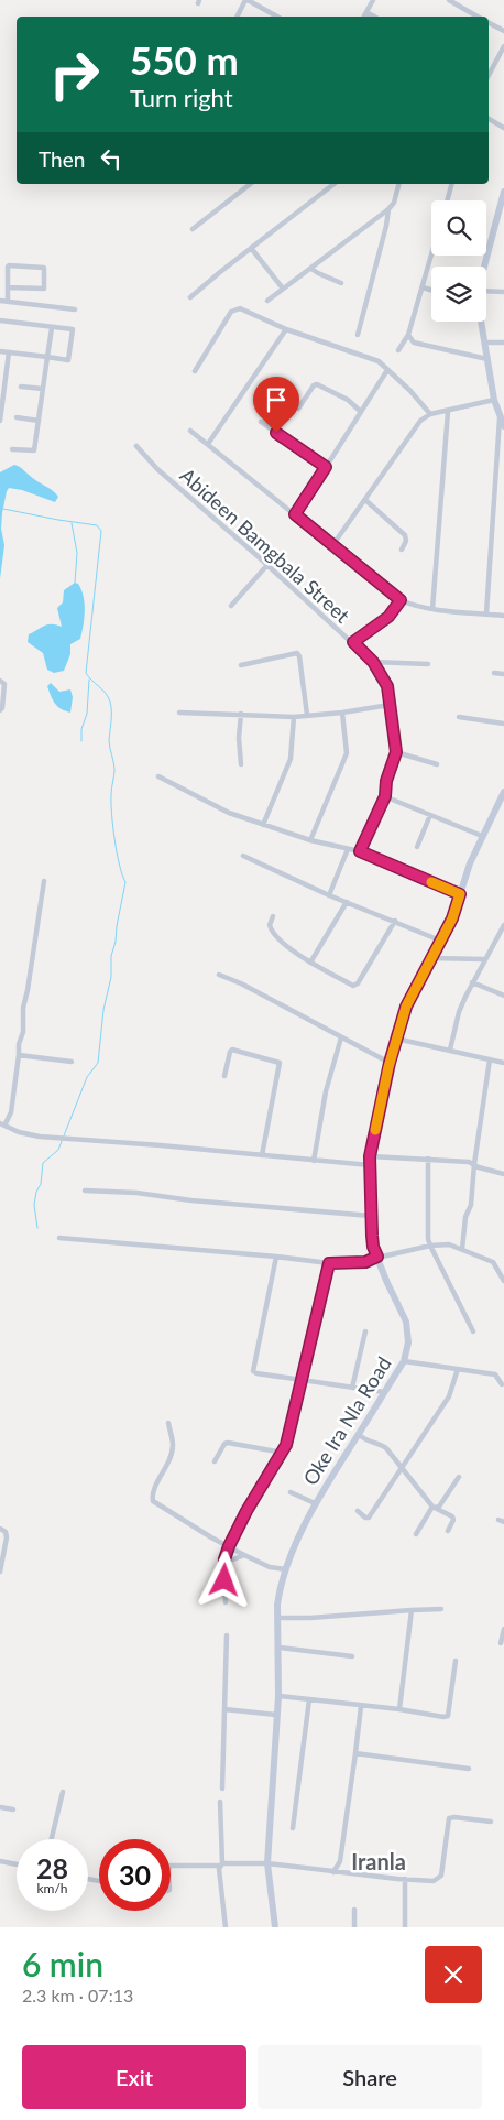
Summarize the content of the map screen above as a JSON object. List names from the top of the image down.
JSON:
{
  "streets": {
    "street": ["Abideen Bamgbala Street", "Oke Ira Nla Road"]
  },
  "districts": ["Iranla"],
  "page": {
    "turn": ["550 m", "Turn right"],
    "then": "Then",
    "speed": "28 km/h",
    "limit": "30",
    "heading": ["6 min", "2.3 km · 07:13"],
    "buttons": ["Exit", "Share"]
  }
}
